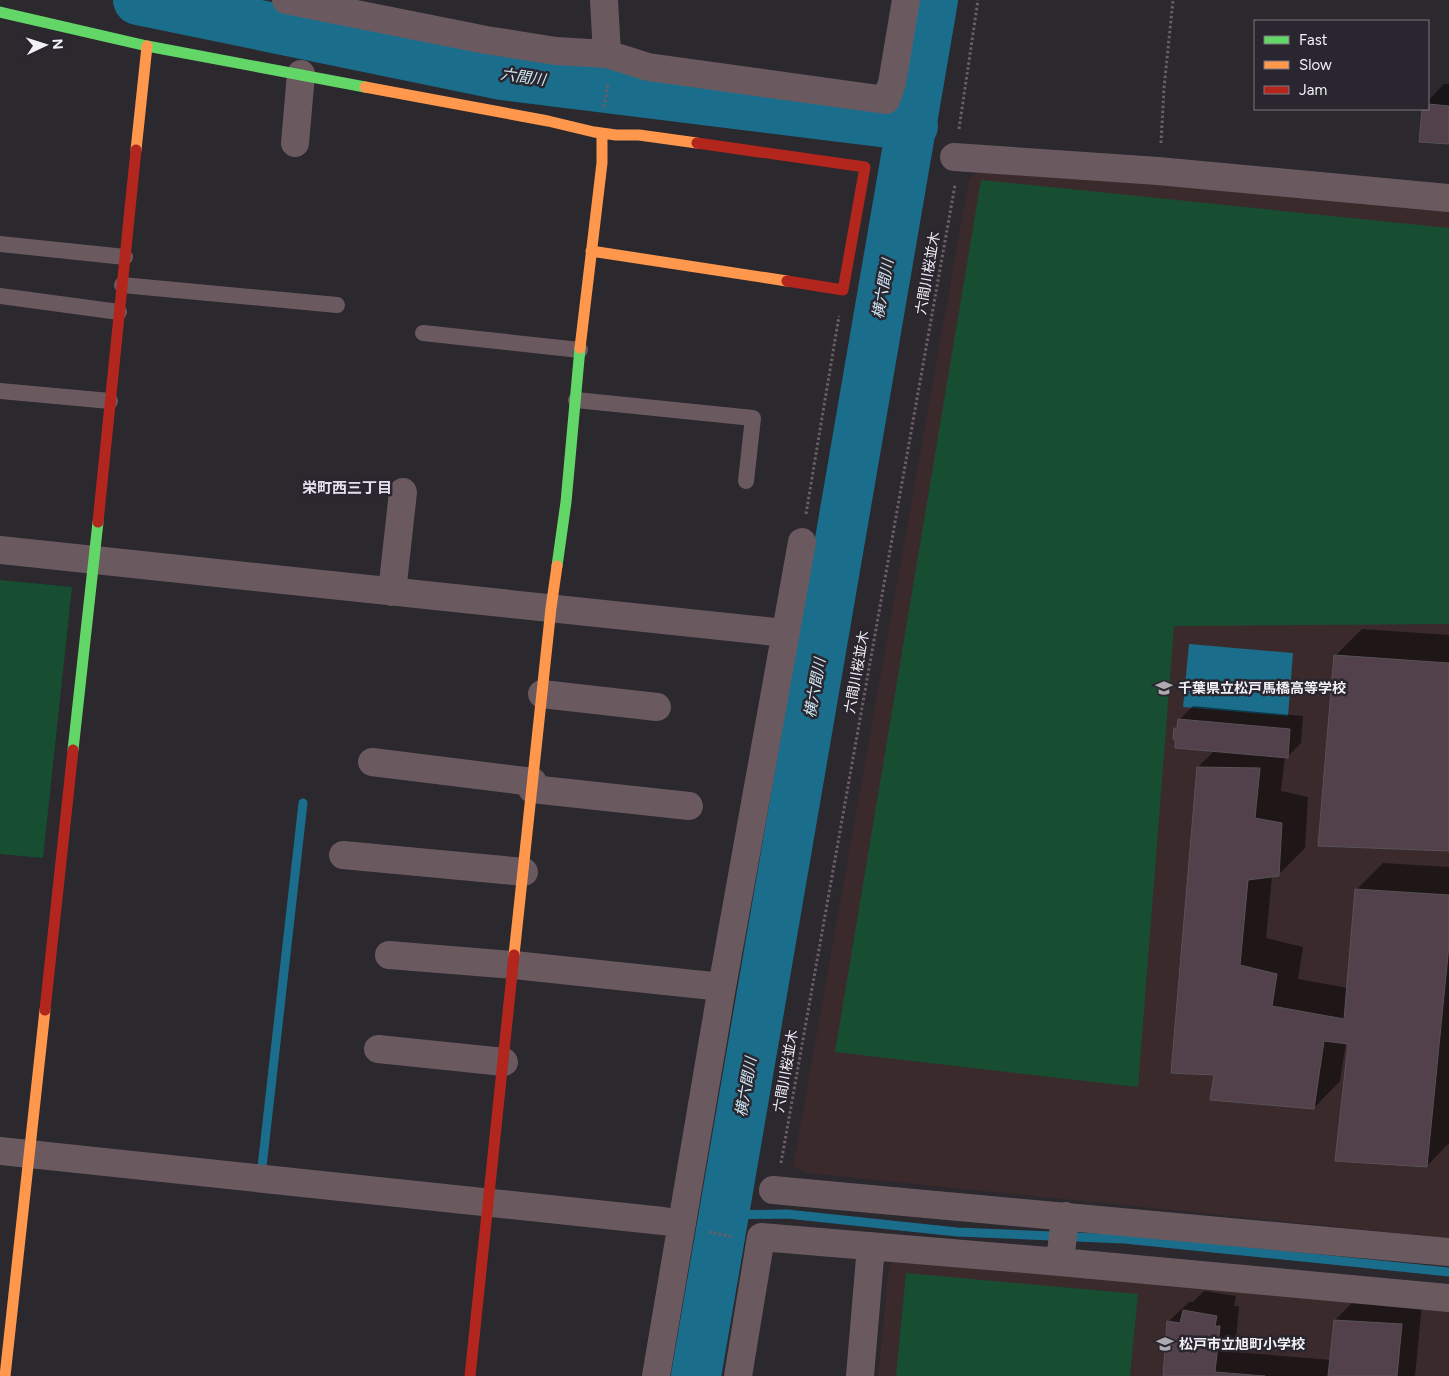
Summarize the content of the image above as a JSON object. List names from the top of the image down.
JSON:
{
  "streets": {
    "path": ["六間川桜並木"]
  },
  "districts": ["栄町西三丁目"],
  "water": ["六間川", "横六間川"],
  "places": {
    "school or university": ["千葉県立松戸馬橋高等学校", "松戸市立旭町小学校"]
  },
  "legend": ["Fast", "Slow", "Jam"],
  "north": "right"
}
